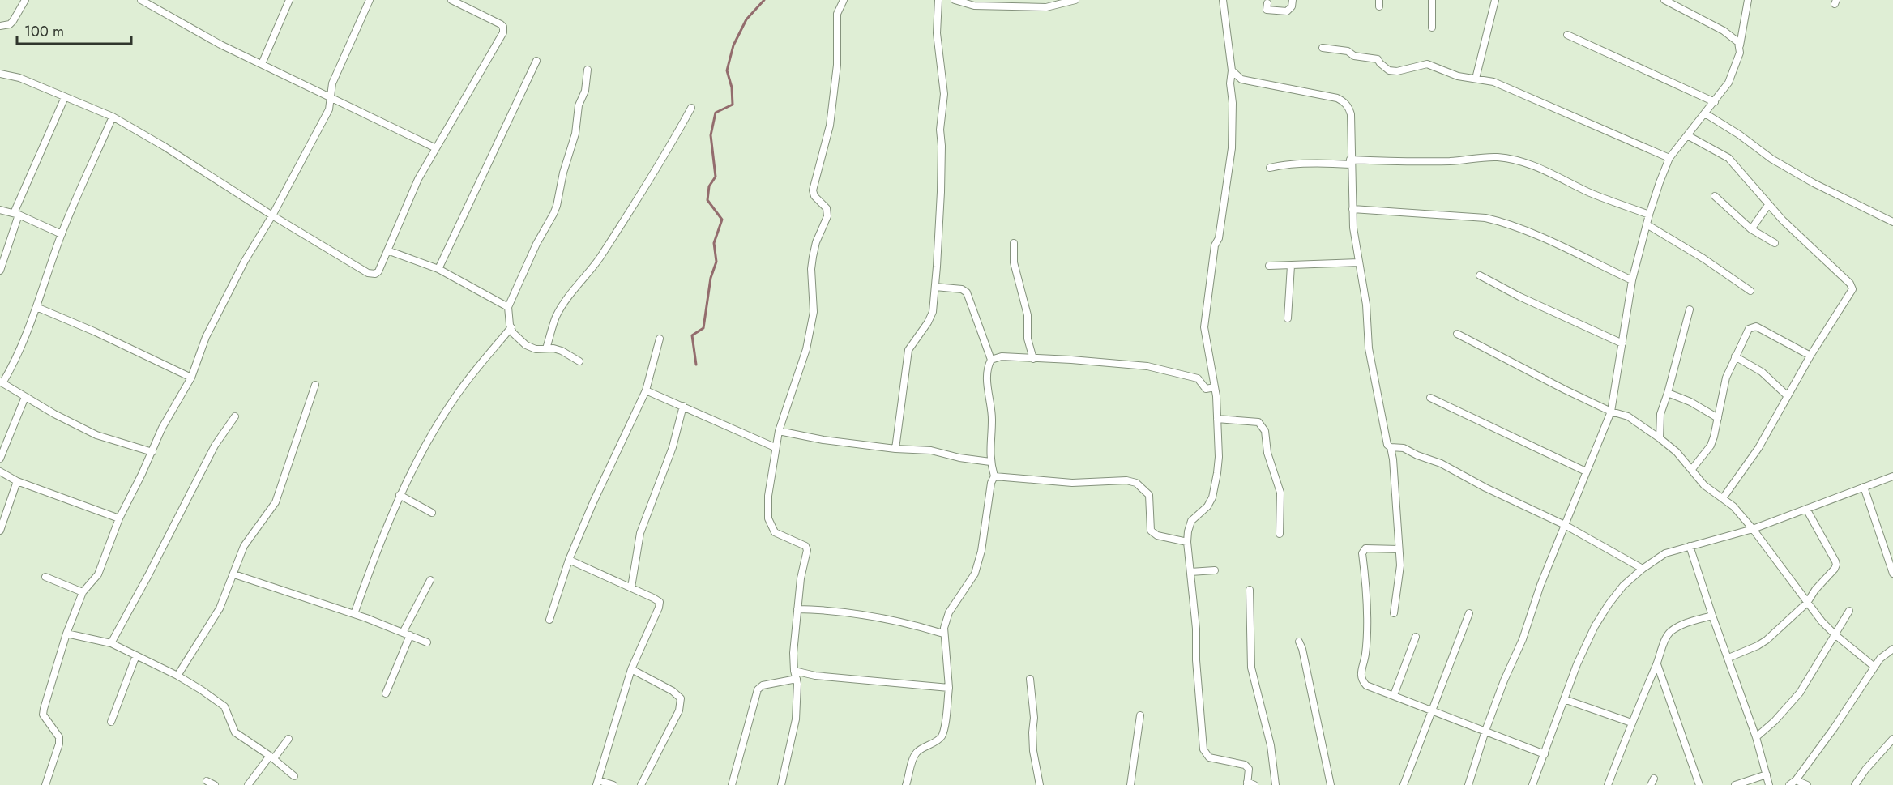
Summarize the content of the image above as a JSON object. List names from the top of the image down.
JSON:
{
  "scale_bar": "100 m"
}
